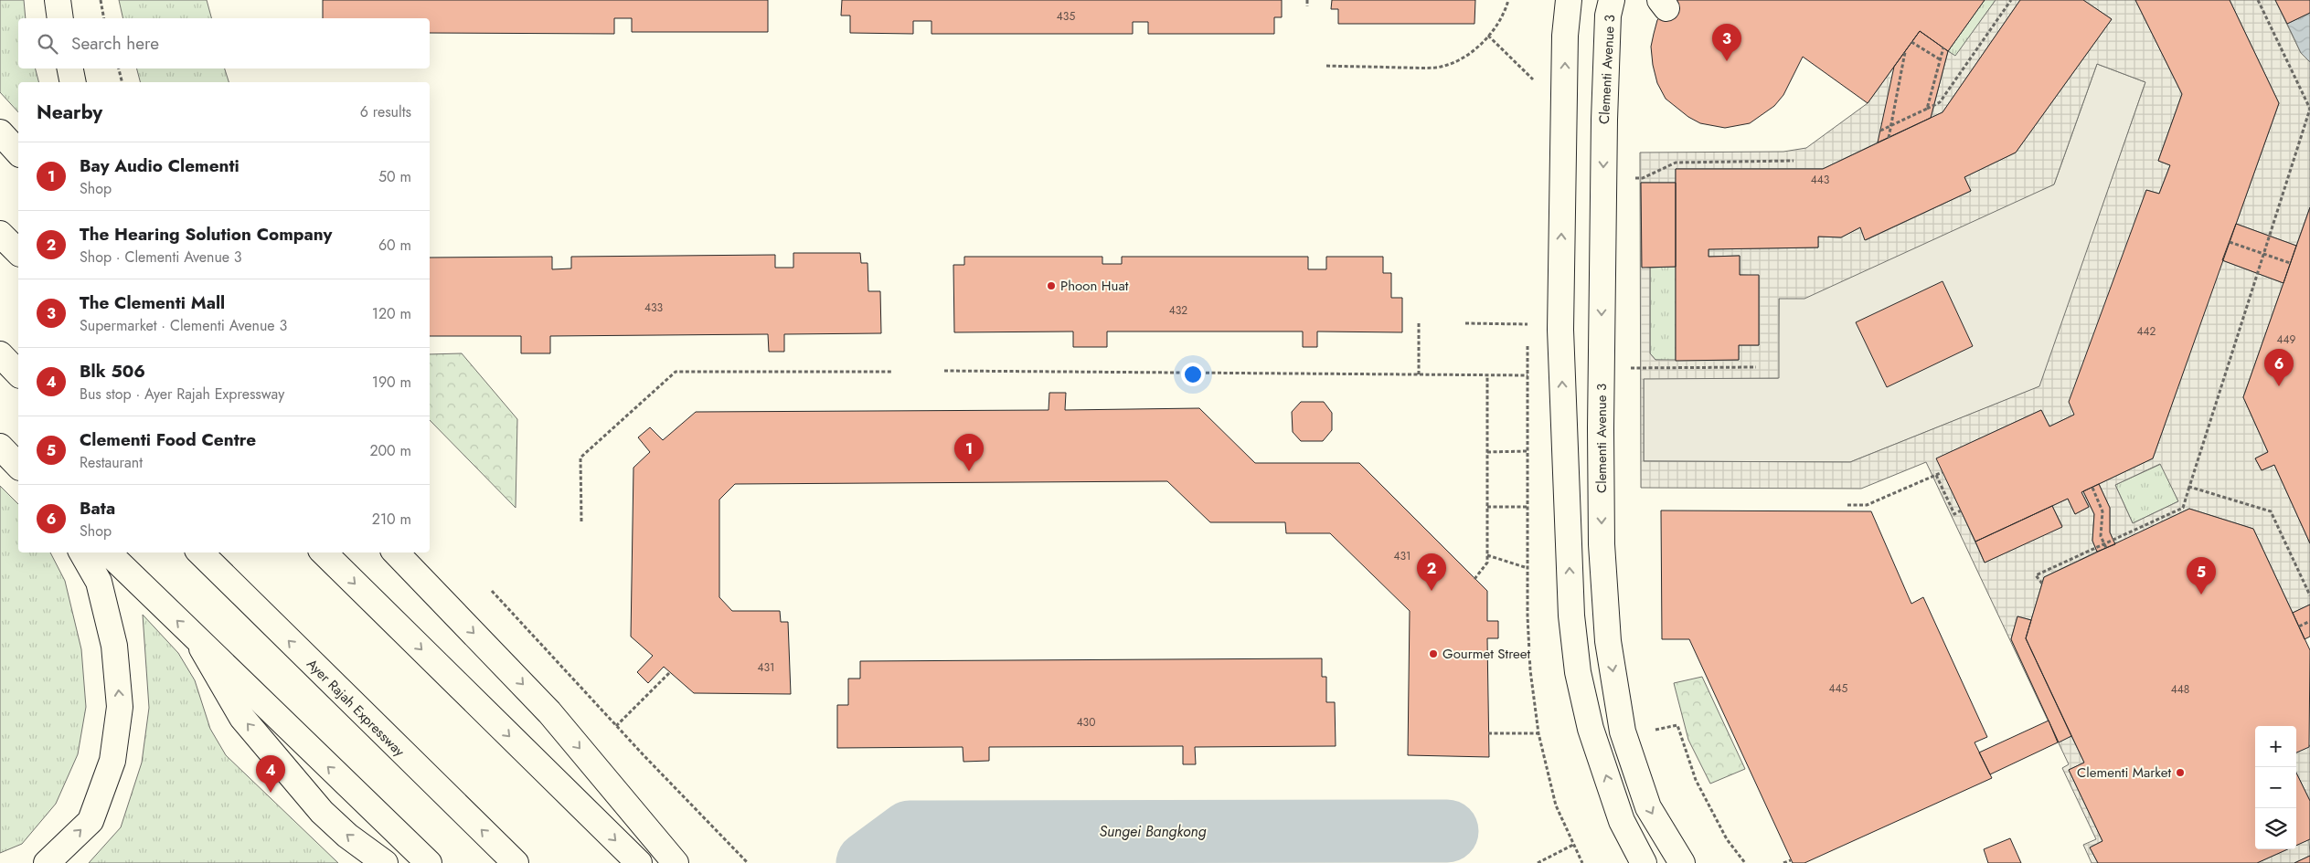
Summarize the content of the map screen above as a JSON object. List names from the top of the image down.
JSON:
{
  "streets": {
    "main road": ["Clementi Avenue 3", "Ayer Rajah Expressway"]
  },
  "water": ["Sungei Bangkong"],
  "places": ["Phoon Huat", "Gourmet Street", "Clementi Market"],
  "house_numbers": [
    "435",
    "443",
    "433",
    "432",
    "442",
    "449",
    "431",
    "431",
    "445",
    "448",
    "430"
  ],
  "page": {
    "search": "Search here",
    "pins": [
      "3",
      "6",
      "1",
      "2",
      "5",
      "4"
    ],
    "heading": ["Nearby", "6 results"],
    "list": [
      {
        "mark": "1",
        "name": "Bay Audio Clementi",
        "note": "Shop",
        "value": "50 m"
      },
      {
        "mark": "2",
        "name": "The Hearing Solution Company",
        "note": "Shop · Clementi Avenue 3",
        "value": "60 m"
      },
      {
        "mark": "3",
        "name": "The Clementi Mall",
        "note": "Supermarket · Clementi Avenue 3",
        "value": "120 m"
      },
      {
        "mark": "4",
        "name": "Blk 506",
        "note": "Bus stop · Ayer Rajah Expressway",
        "value": "190 m"
      },
      {
        "mark": "5",
        "name": "Clementi Food Centre",
        "note": "Restaurant",
        "value": "200 m"
      },
      {
        "mark": "6",
        "name": "Bata",
        "note": "Shop",
        "value": "210 m"
      }
    ],
    "map_buttons": ["+", "−"]
  }
}
